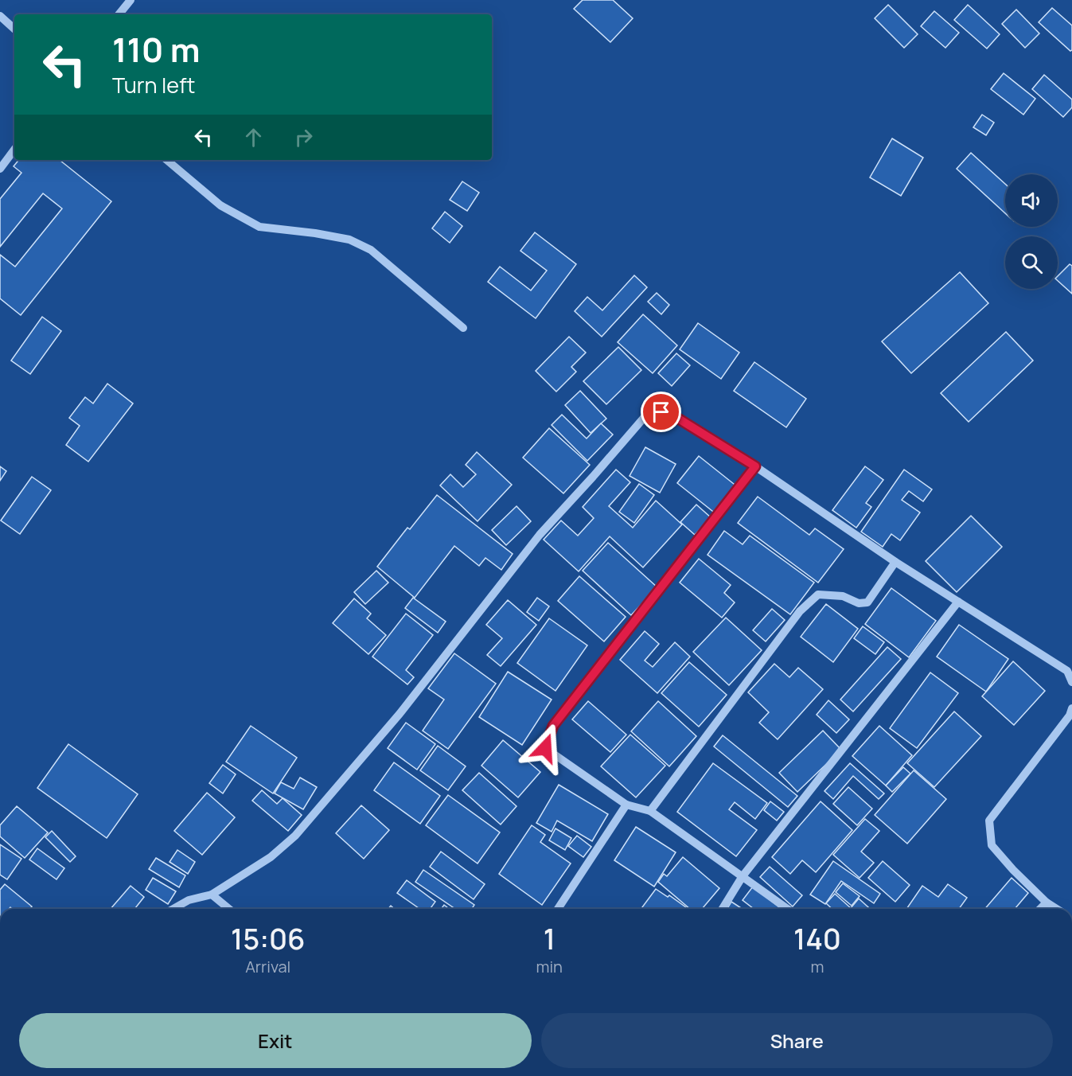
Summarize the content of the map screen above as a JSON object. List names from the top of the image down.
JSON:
{
  "page": {
    "turn": ["110 m", "Turn left"],
    "eta": [
      "15:06",
      "Arrival",
      "1",
      "min",
      "140",
      "m"
    ],
    "buttons": ["Exit", "Share"]
  }
}
